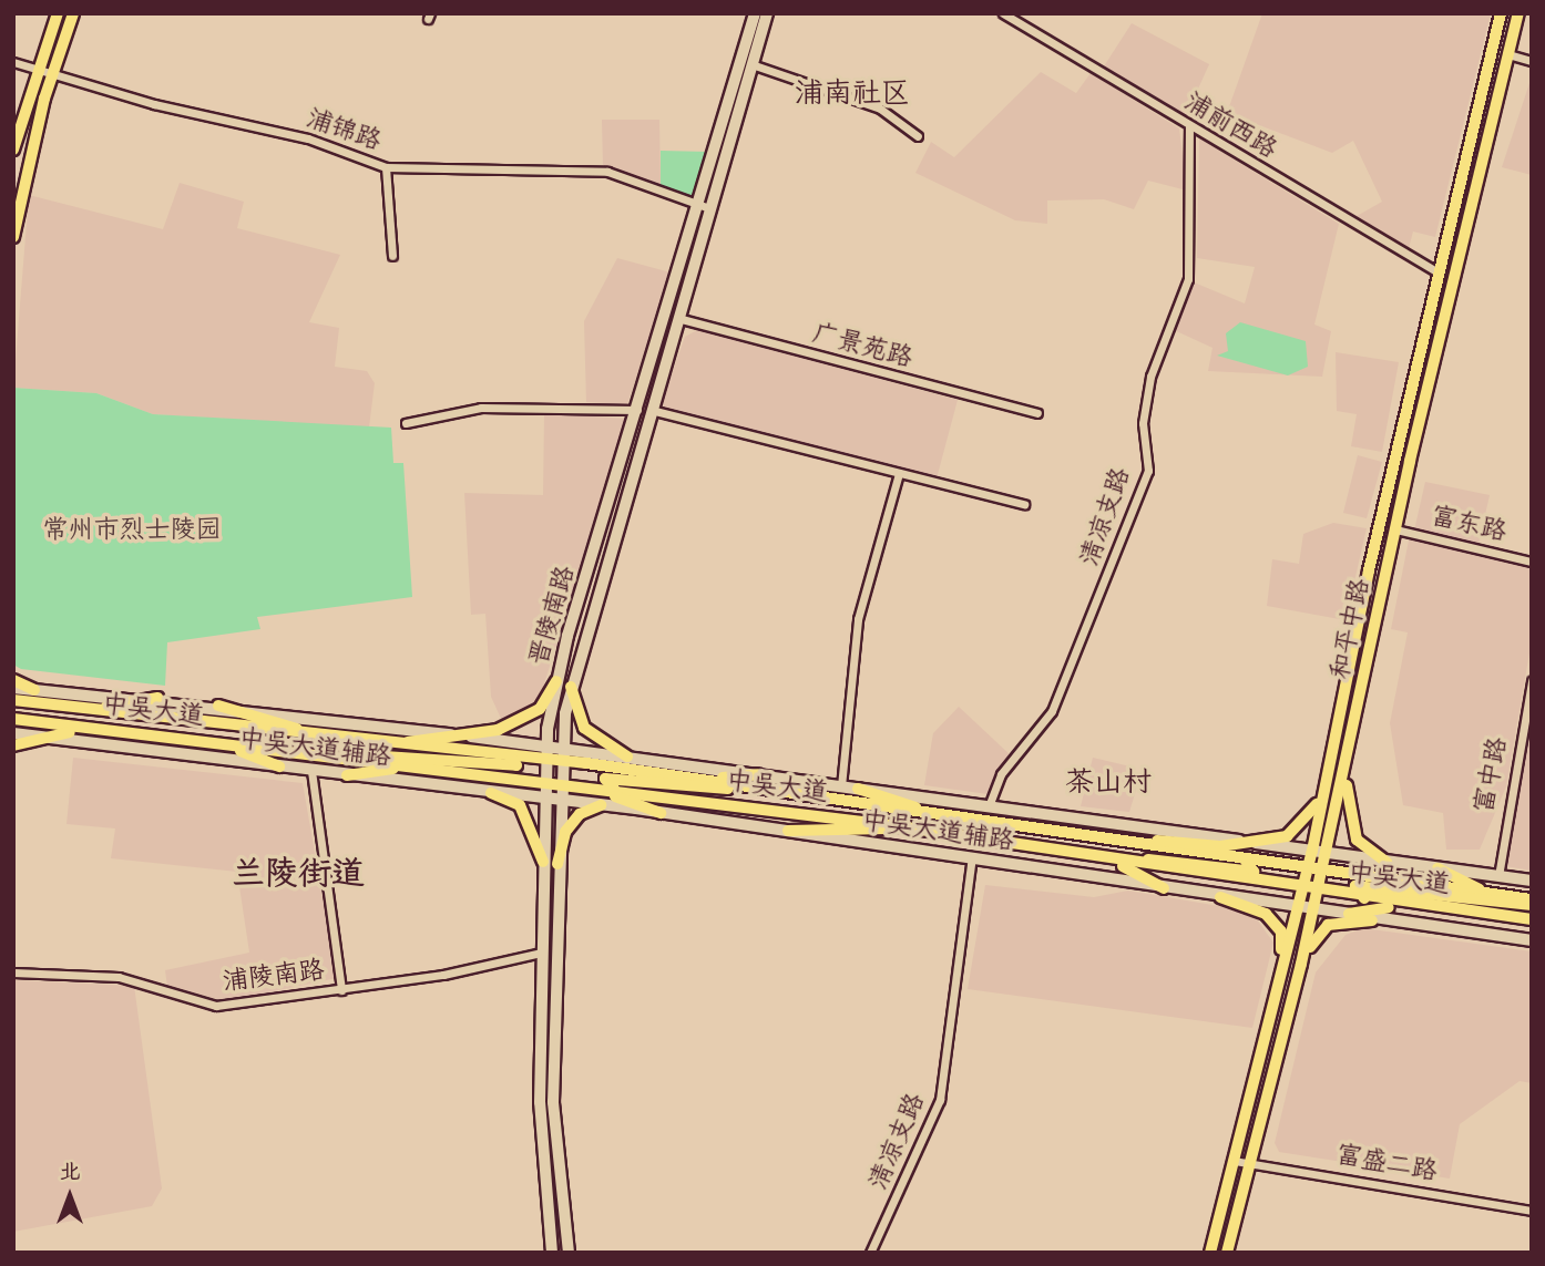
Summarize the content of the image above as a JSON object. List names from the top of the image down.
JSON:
{
  "streets": {
    "main road": [
      "晋陵南路",
      "和平中路",
      "中吴大道",
      "中吴大道辅路"
    ],
    "street": [
      "浦前西路",
      "浦锦路",
      "广景苑路",
      "清凉支路",
      "富东路",
      "富中路",
      "浦陵南路",
      "富盛二路"
    ]
  },
  "crossings": [
    ["浦前西路", "清凉支路"],
    ["浦前西路", "和平中路"],
    ["浦锦路", "晋陵南路"],
    ["广景苑路", "晋陵南路"],
    ["清凉支路", "中吴大道辅路"],
    ["富东路", "和平中路"],
    ["晋陵南路", "中吴大道"],
    ["晋陵南路", "中吴大道辅路"],
    ["晋陵南路", "浦陵南路"],
    ["和平中路", "中吴大道"],
    ["和平中路", "中吴大道辅路"],
    ["和平中路", "富盛二路"],
    ["中吴大道辅路", "富中路"]
  ],
  "districts": ["浦南社区", "茶山村", "兰陵街道"],
  "parks": ["常州市烈士陵园"],
  "north": "top"
}
